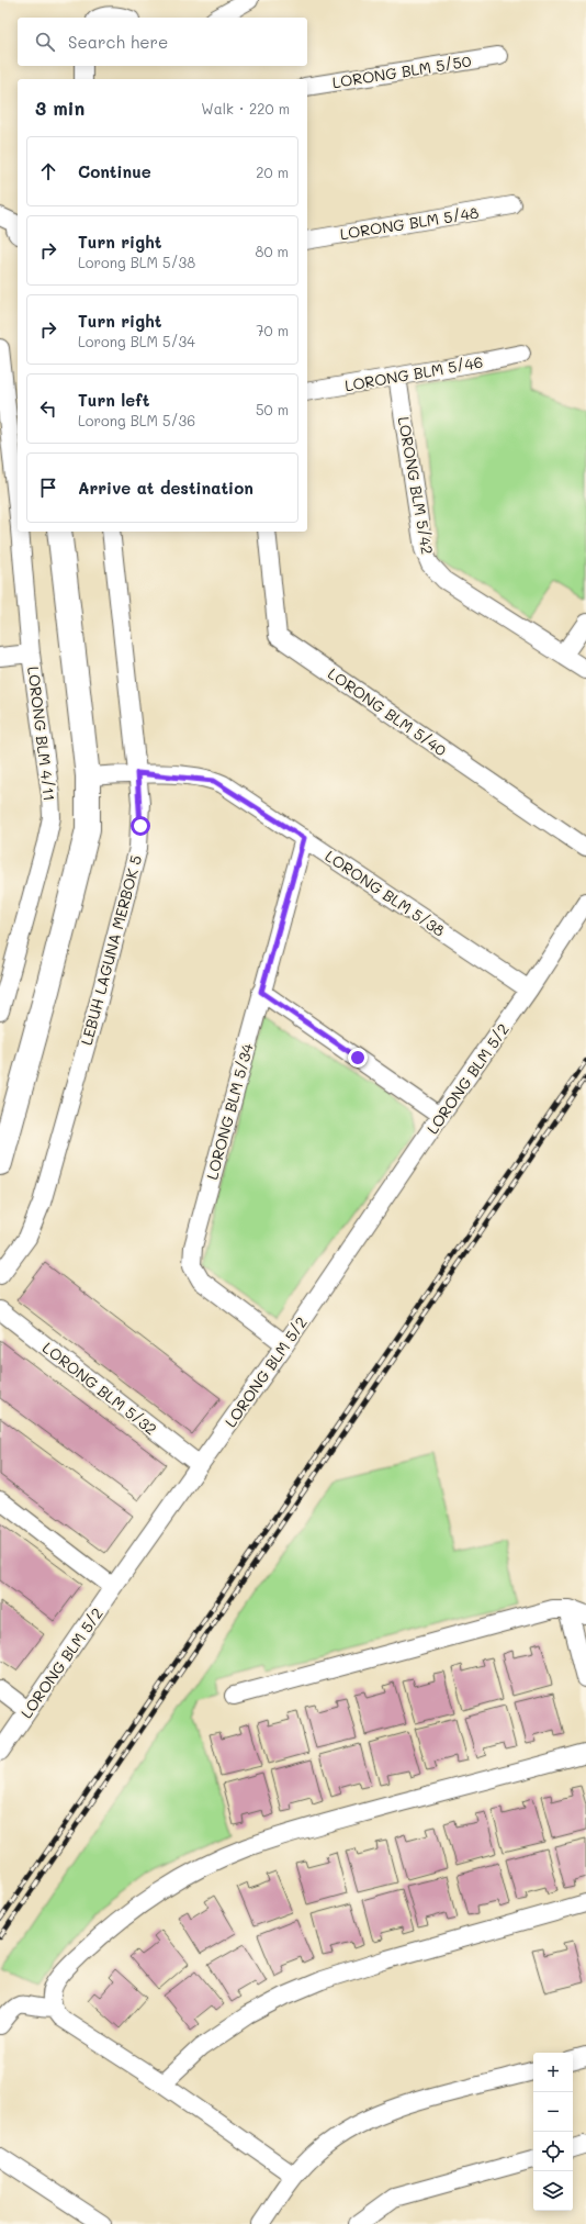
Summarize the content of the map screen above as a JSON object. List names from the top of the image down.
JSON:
{
  "streets": {
    "street": [
      "LORONG BLM 5/50",
      "LORONG BLM 5/48",
      "LORONG BLM 5/46",
      "LORONG BLM 5/42",
      "LORONG BLM 5/40",
      "LORONG BLM 4/11",
      "LORONG BLM 5/38",
      "LEBUH LAGUNA MERBOK 5",
      "LORONG BLM 5/2",
      "LORONG BLM 5/34",
      "LORONG BLM 5/32"
    ]
  },
  "crossings": [
    ["LORONG BLM 5/46", "LORONG BLM 5/42"],
    ["LORONG BLM 5/38", "LEBUH LAGUNA MERBOK 5"],
    ["LORONG BLM 5/38", "LORONG BLM 5/2"],
    ["LORONG BLM 5/38", "LORONG BLM 5/34"],
    ["LORONG BLM 5/2", "LORONG BLM 5/34"],
    ["LORONG BLM 5/2", "LORONG BLM 5/32"]
  ],
  "page": {
    "search": "Search here",
    "heading": ["3 min", "Walk · 220 m"],
    "list": [
      ["Continue", "20 m"],
      ["Turn right", "Lorong BLM 5/38", "80 m"],
      ["Turn right", "Lorong BLM 5/34", "70 m"],
      ["Turn left", "Lorong BLM 5/36", "50 m"],
      "Arrive at destination"
    ],
    "map_buttons": ["+", "−"]
  }
}
